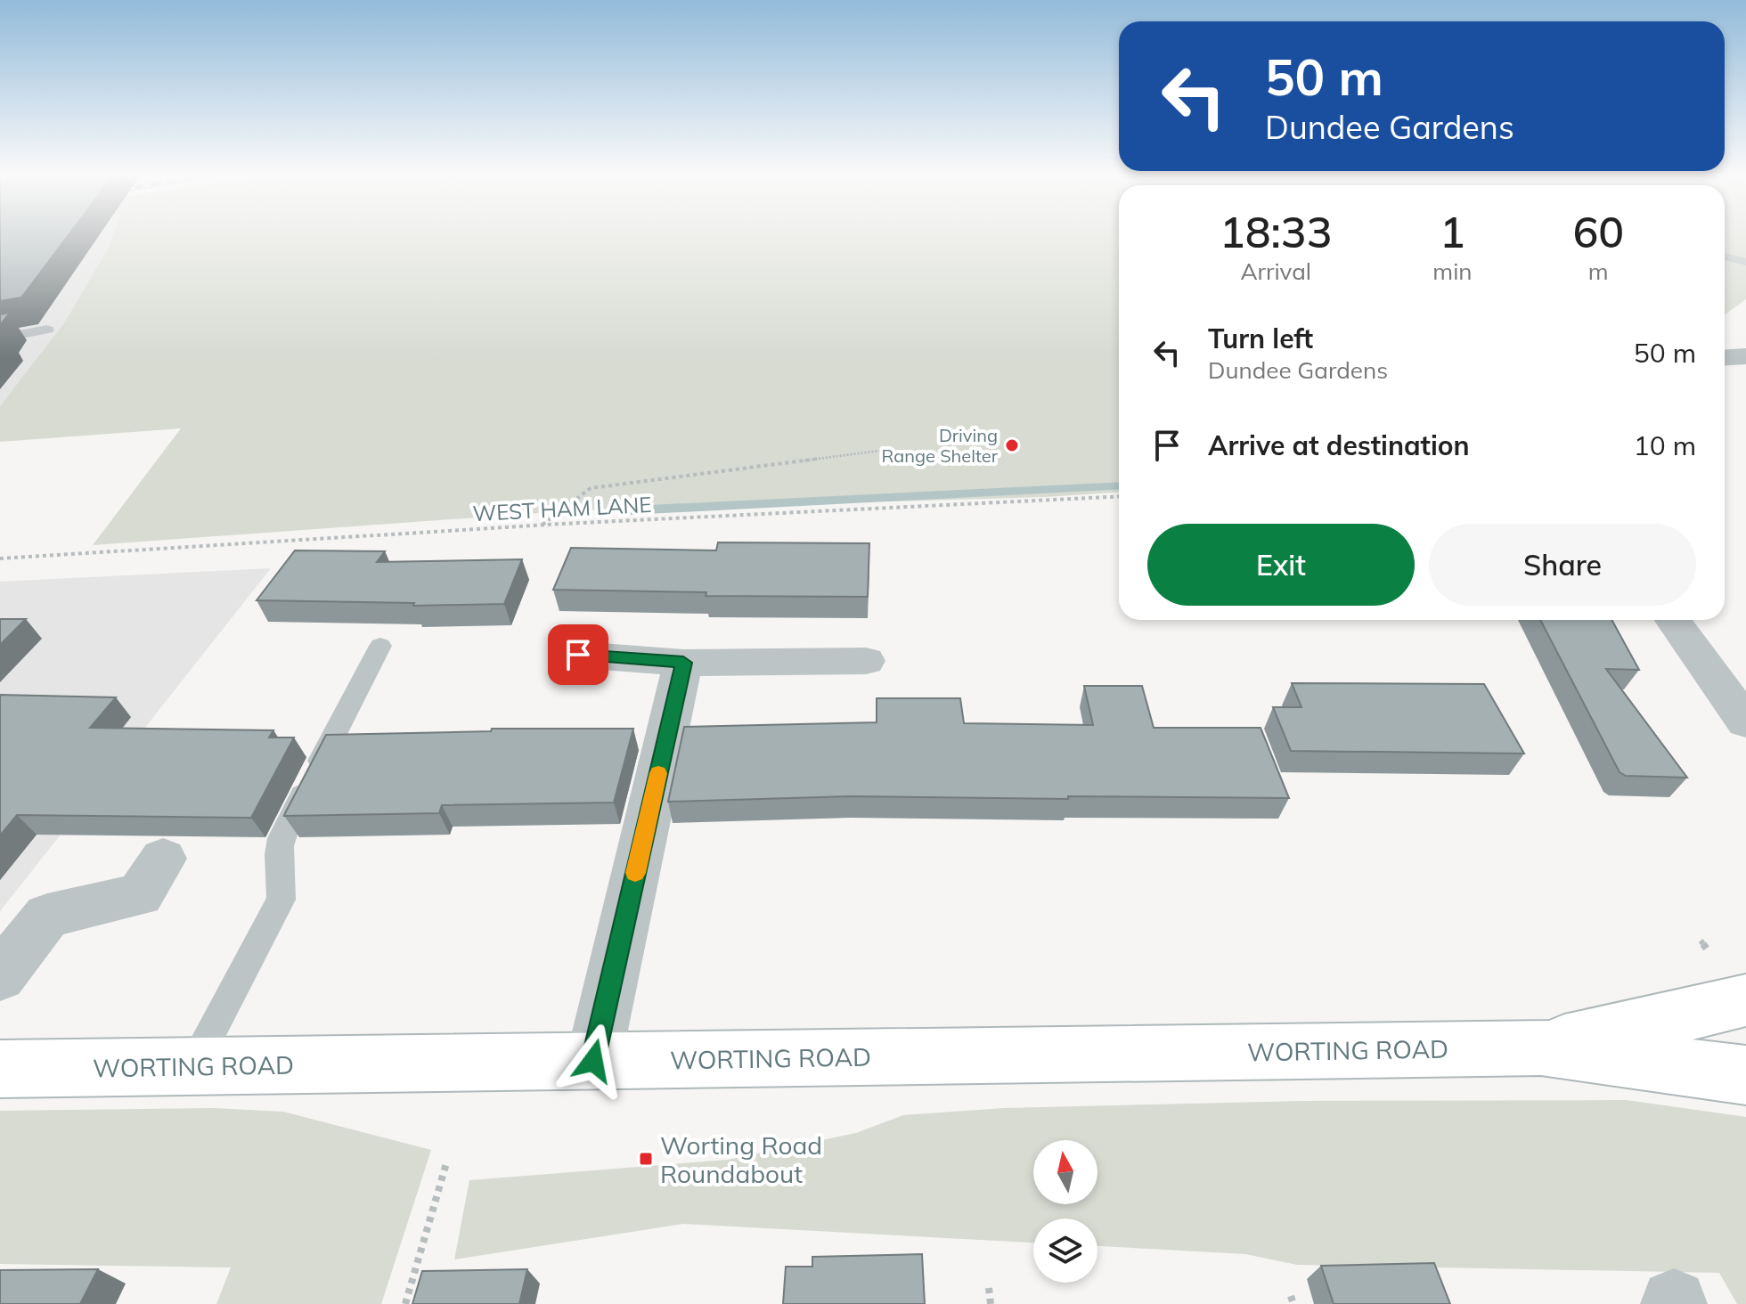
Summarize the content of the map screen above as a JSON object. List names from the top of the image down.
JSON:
{
  "streets": {
    "main road": ["WORTING ROAD"],
    "path": ["WEST HAM LANE"]
  },
  "places": {
    "other": ["Driving Range Shelter"],
    "transit": ["Worting Road Roundabout"]
  },
  "north": "top",
  "page": {
    "turn": ["50 m", "Dundee Gardens"],
    "eta": [
      "18:33",
      "Arrival",
      "1",
      "min",
      "60",
      "m"
    ],
    "list": [
      {
        "name": "Turn left",
        "note": "Dundee Gardens",
        "value": "50 m"
      },
      {
        "name": "Arrive at destination",
        "value": "10 m"
      }
    ],
    "buttons": ["Exit", "Share"]
  }
}
